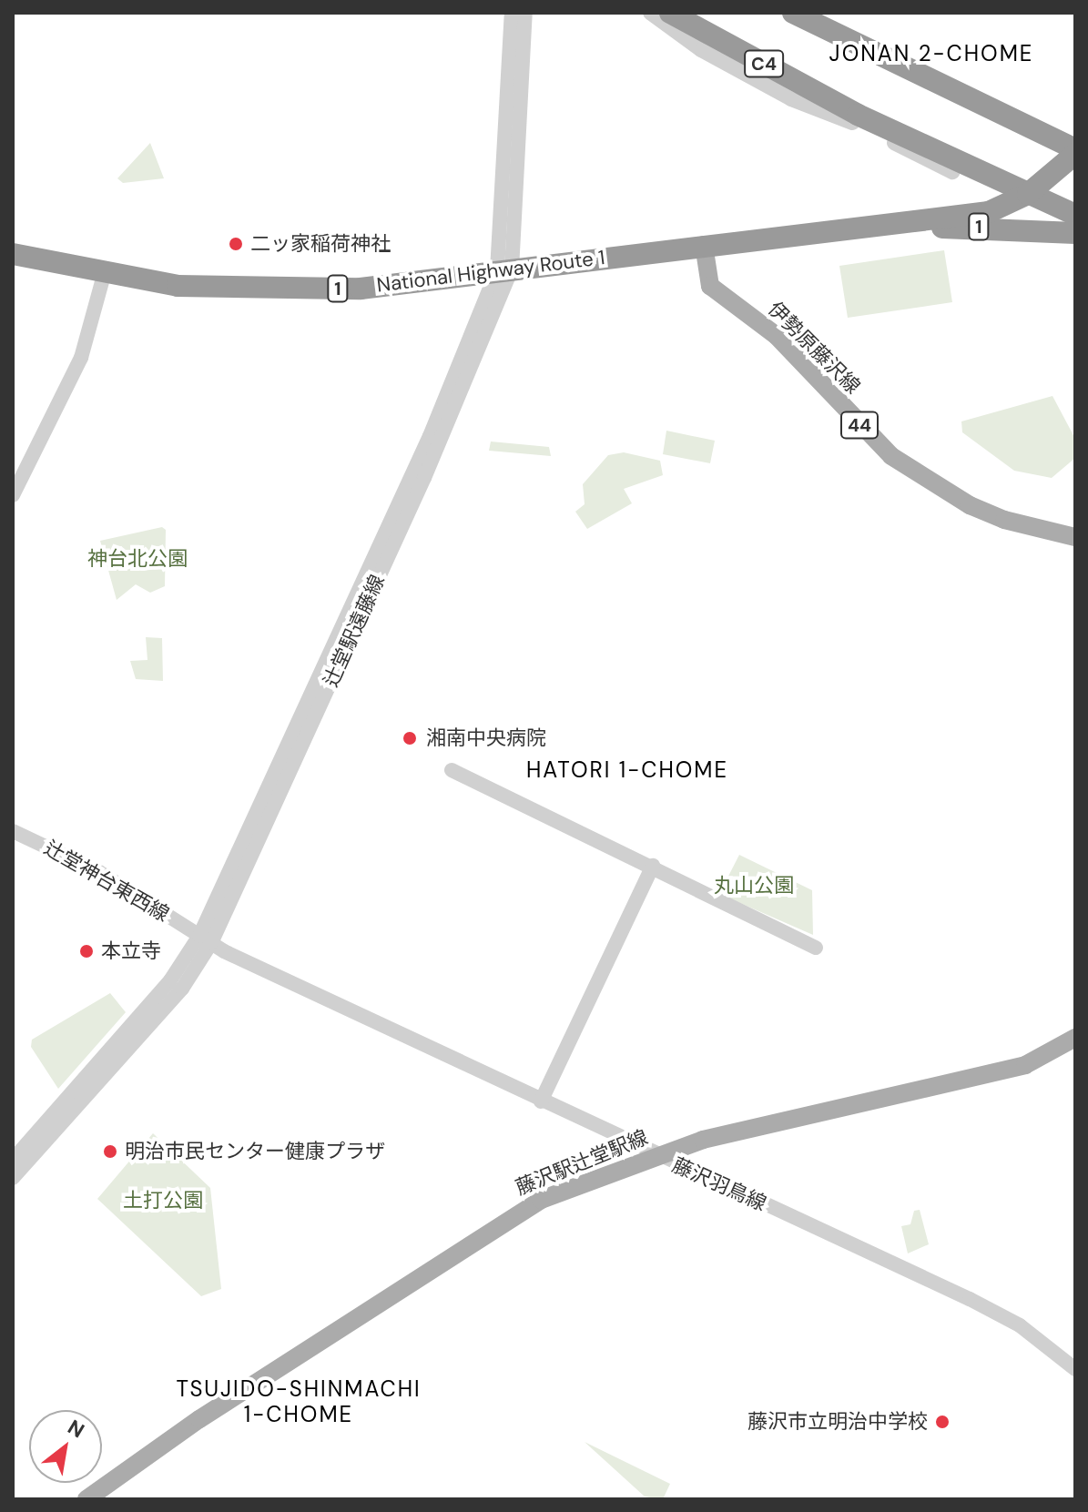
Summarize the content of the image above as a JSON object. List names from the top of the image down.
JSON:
{
  "streets": {
    "highway": ["C4", "1", "National Highway Route 1"],
    "main road": ["伊勢原藤沢線", "44", "藤沢駅辻堂駅線"],
    "street": ["辻堂駅遠藤線", "辻堂神台東西線", "藤沢羽鳥線"]
  },
  "crossings": [
    ["C4", "National Highway Route 1"],
    ["National Highway Route 1", "伊勢原藤沢線"],
    ["National Highway Route 1", "辻堂駅遠藤線"],
    ["辻堂駅遠藤線", "辻堂神台東西線"],
    ["辻堂駅遠藤線", "藤沢羽鳥線"],
    ["辻堂神台東西線", "藤沢羽鳥線"],
    ["藤沢駅辻堂駅線", "藤沢羽鳥線"]
  ],
  "districts": ["JONAN 2-CHOME", "HATORI 1-CHOME", "TSUJIDO-SHINMACHI 1-CHOME"],
  "parks": ["神台北公園", "丸山公園", "土打公園"],
  "places": [
    "二ッ家稲荷神社",
    "湘南中央病院",
    "本立寺",
    "明治市民センター健康プラザ",
    "藤沢市立明治中学校"
  ],
  "north": "top right"
}
